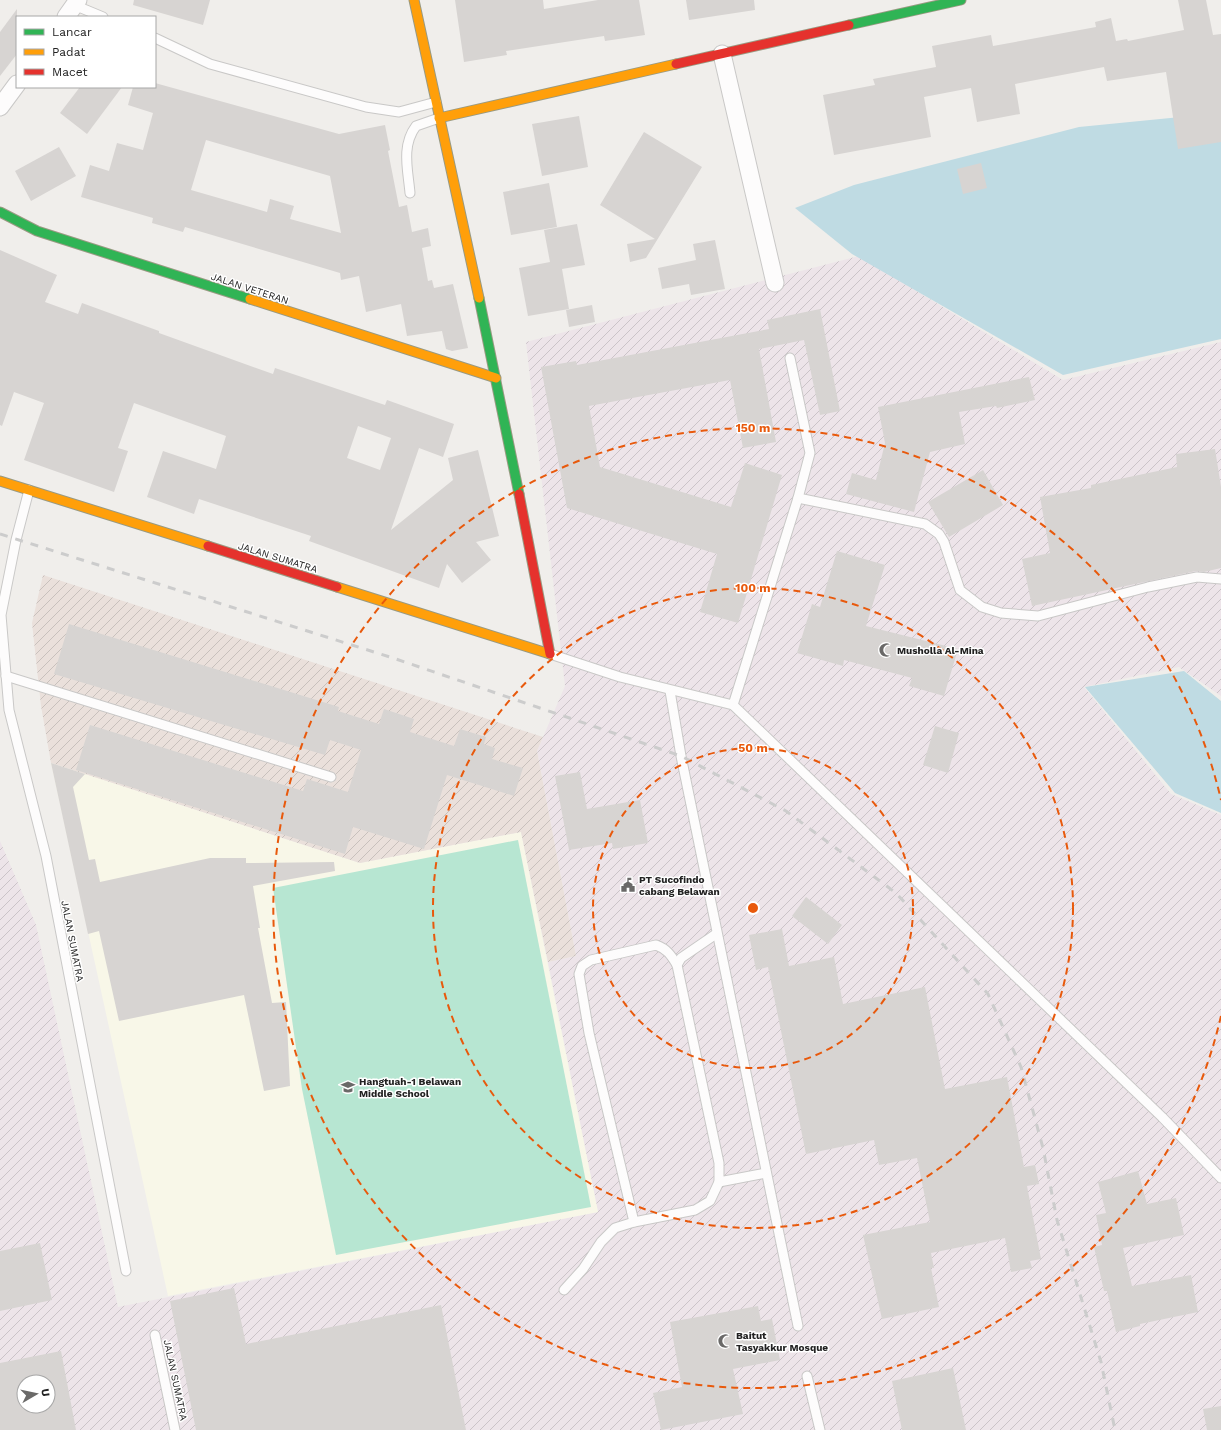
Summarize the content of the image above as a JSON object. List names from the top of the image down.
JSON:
{
  "streets": {
    "main road": ["JALAN VETERAN", "JALAN SUMATRA"]
  },
  "places": {
    "mosque": ["Musholla Al-Mina", "Baitut Tasyakkur Mosque"],
    "public building": ["PT Sucofindo cabang Belawan"],
    "school or university": ["Hangtuah-1 Belawan Middle School"]
  },
  "legend": ["Lancar", "Padat", "Macet"],
  "north": "right",
  "rings": ["150 m", "100 m", "50 m"]
}
